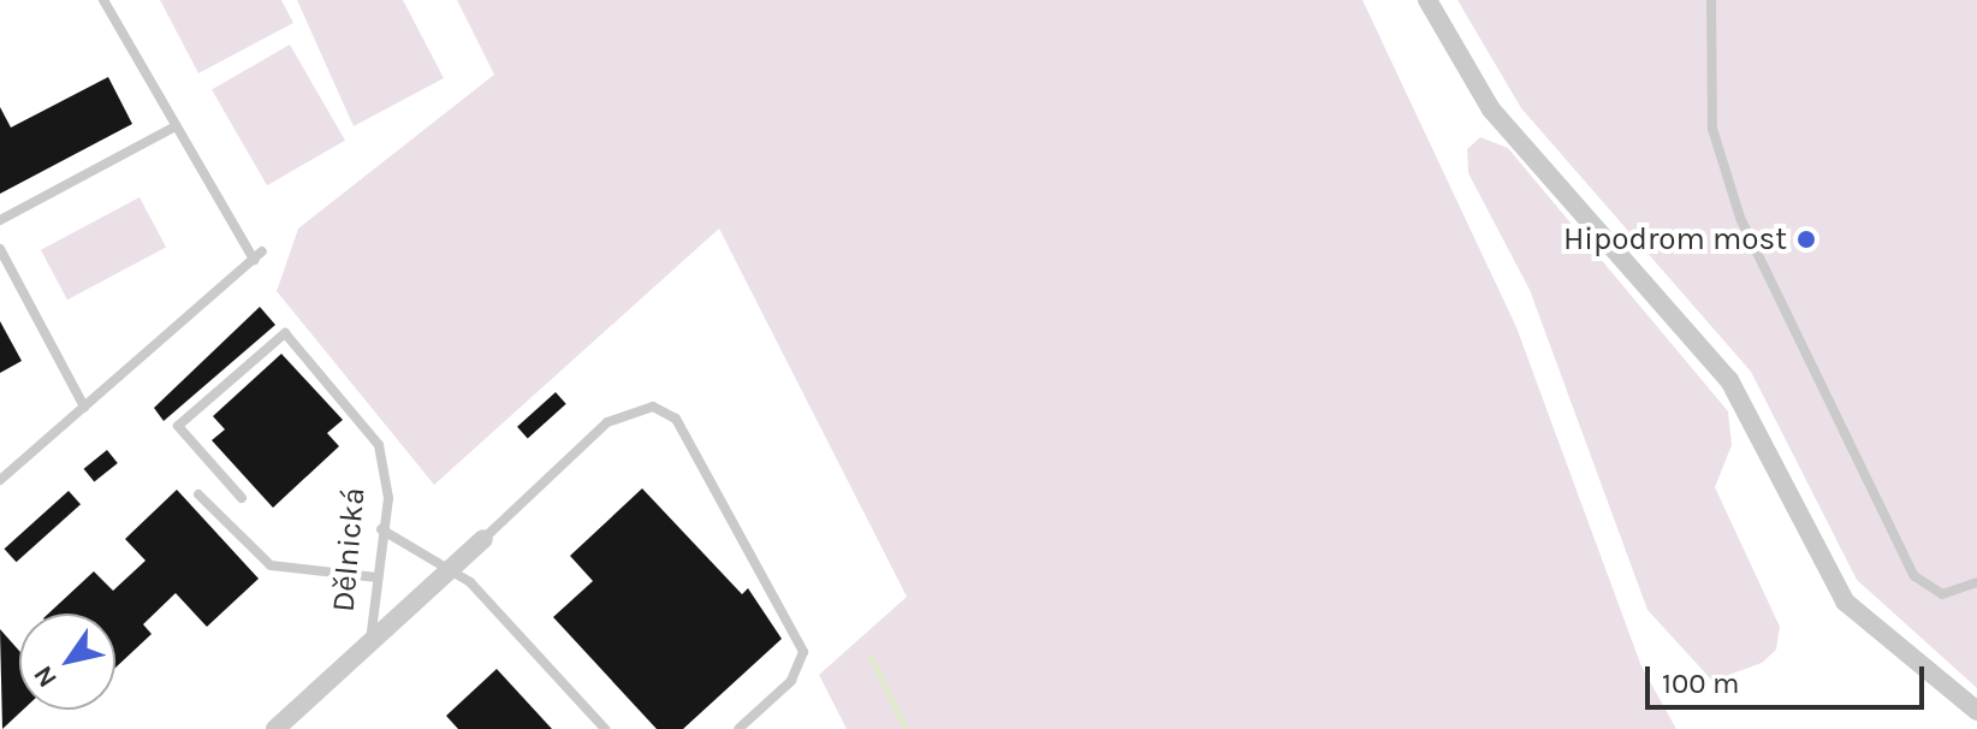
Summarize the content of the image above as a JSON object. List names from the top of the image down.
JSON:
{
  "streets": {
    "street": ["Dělnická"]
  },
  "places": ["Hipodrom most"],
  "scale_bar": "100 m",
  "north": "bottom left"
}
